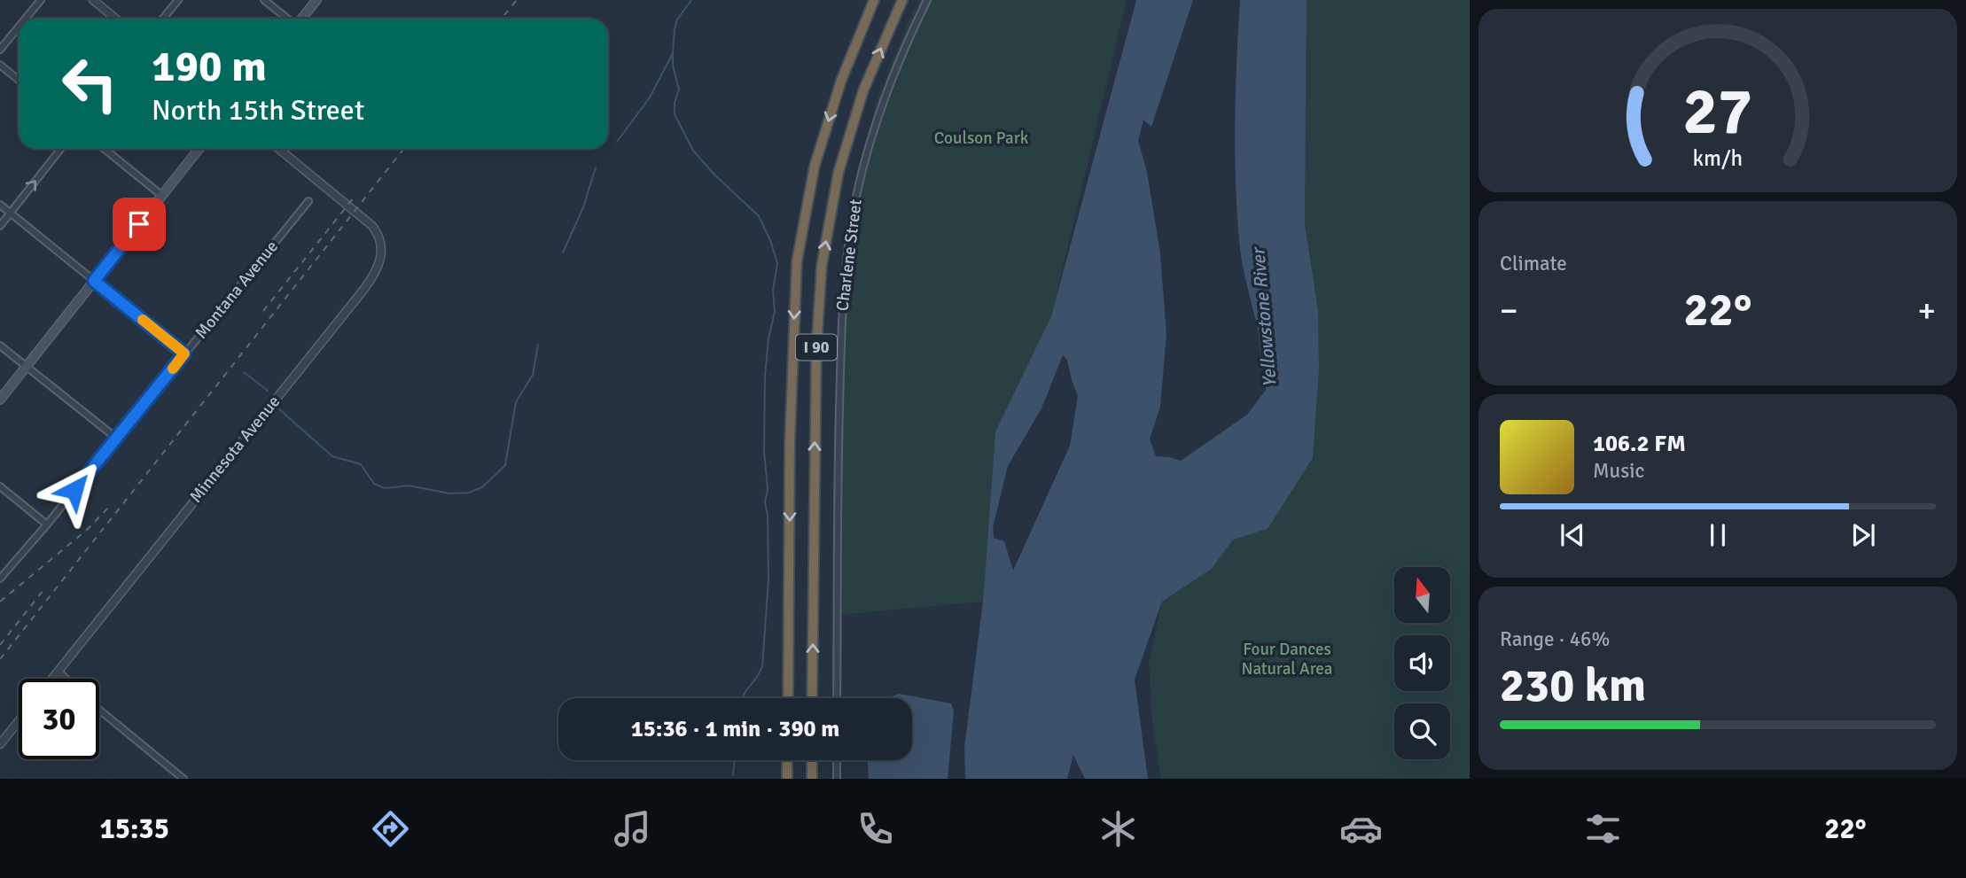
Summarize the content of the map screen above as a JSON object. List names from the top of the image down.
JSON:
{
  "streets": {
    "highway": ["I 90"],
    "street": ["Charlene Street", "Montana Avenue", "Minnesota Avenue"]
  },
  "water": ["Yellowstone River"],
  "parks": ["Coulson Park", "Four Dances Natural Area"],
  "north": "top",
  "page": {
    "turn": ["190 m", "North 15th Street"],
    "tile": [
      "Climate",
      ["Range · 46%", "230 km"]
    ],
    "heat": ["−", "22°", "+"],
    "song": ["106.2 FM", "Music"],
    "limit": "30",
    "trip": "15:36 · 1 min · 390 m",
    "tabs": ["15:35", "22°"],
    "gauge": ["27", "km/h"]
  }
}
